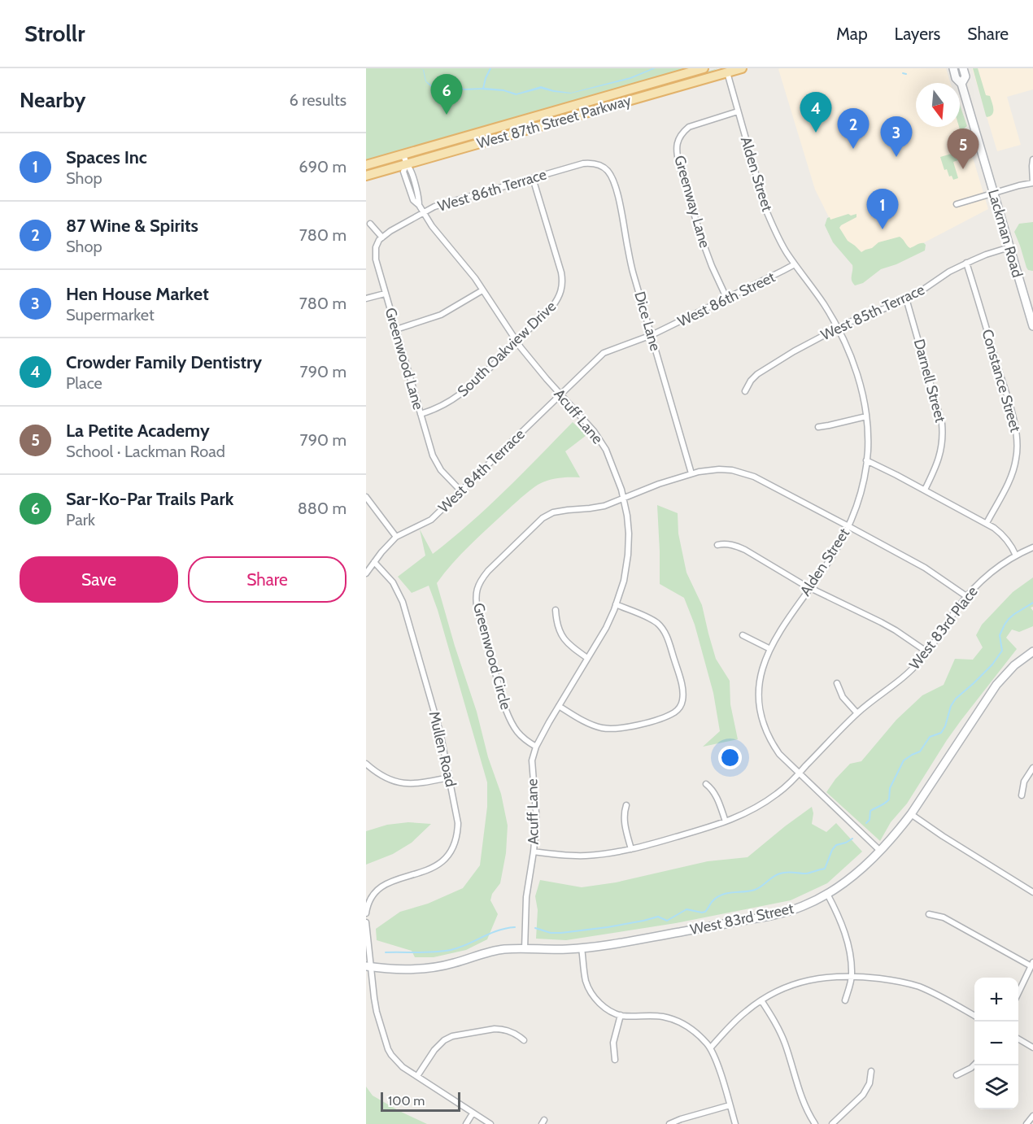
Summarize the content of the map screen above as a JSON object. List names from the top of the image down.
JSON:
{
  "streets": {
    "main road": ["West 87th Street Parkway"],
    "street": [
      "Alden Street",
      "West 86th Terrace",
      "Greenway Lane",
      "Lackman Road",
      "West 86th Street",
      "West 85th Terrace",
      "Dice Lane",
      "South Oakview Drive",
      "Greenwood Lane",
      "Darnell Street",
      "Constance Street",
      "Acuff Lane",
      "West 84th Terrace",
      "West 83rd Place",
      "Greenwood Circle",
      "Mullen Road",
      "West 83rd Street"
    ]
  },
  "crossings": [
    ["West 87th Street Parkway", "Alden Street"],
    ["West 87th Street Parkway", "Acuff Lane"],
    ["Alden Street", "Greenway Lane"],
    ["Alden Street", "West 86th Street"],
    ["Alden Street", "West 85th Terrace"],
    ["Alden Street", "West 83rd Place"],
    ["Alden Street", "Greenwood Circle"],
    ["Alden Street", "West 83rd Street"],
    ["West 86th Terrace", "Dice Lane"],
    ["West 86th Terrace", "South Oakview Drive"],
    ["West 86th Terrace", "Greenwood Lane"],
    ["West 86th Terrace", "Acuff Lane"],
    ["Greenway Lane", "West 86th Street"],
    ["Lackman Road", "West 85th Terrace"],
    ["West 86th Street", "Dice Lane"],
    ["West 86th Street", "Acuff Lane"],
    ["West 86th Street", "West 84th Terrace"],
    ["West 85th Terrace", "Darnell Street"],
    ["West 85th Terrace", "Constance Street"],
    ["Dice Lane", "Greenwood Circle"],
    ["South Oakview Drive", "Greenwood Lane"],
    ["South Oakview Drive", "Acuff Lane"],
    ["Greenwood Lane", "West 84th Terrace"],
    ["Acuff Lane", "West 84th Terrace"],
    ["Acuff Lane", "West 83rd Place"],
    ["Acuff Lane", "Greenwood Circle"],
    ["Acuff Lane", "West 83rd Street"],
    ["West 84th Terrace", "Mullen Road"],
    ["West 83rd Place", "Greenwood Circle"]
  ],
  "scale_bar": "100 m",
  "north": "bottom",
  "page": {
    "header": "Strollr",
    "nav": ["Map", "Layers", "Share"],
    "heading": ["Nearby", "6 results"],
    "pins": [
      "6",
      "4",
      "2",
      "3",
      "5",
      "1"
    ],
    "list": [
      {
        "mark": "1",
        "name": "Spaces Inc",
        "note": "Shop",
        "value": "690 m"
      },
      {
        "mark": "2",
        "name": "87 Wine & Spirits",
        "note": "Shop",
        "value": "780 m"
      },
      {
        "mark": "3",
        "name": "Hen House Market",
        "note": "Supermarket",
        "value": "780 m"
      },
      {
        "mark": "4",
        "name": "Crowder Family Dentistry",
        "note": "Place",
        "value": "790 m"
      },
      {
        "mark": "5",
        "name": "La Petite Academy",
        "note": "School · Lackman Road",
        "value": "790 m"
      },
      {
        "mark": "6",
        "name": "Sar-Ko-Par Trails Park",
        "note": "Park",
        "value": "880 m"
      }
    ],
    "buttons": ["Save", "Share"],
    "map_buttons": ["+", "−"],
    "scale": "100 m"
  }
}
